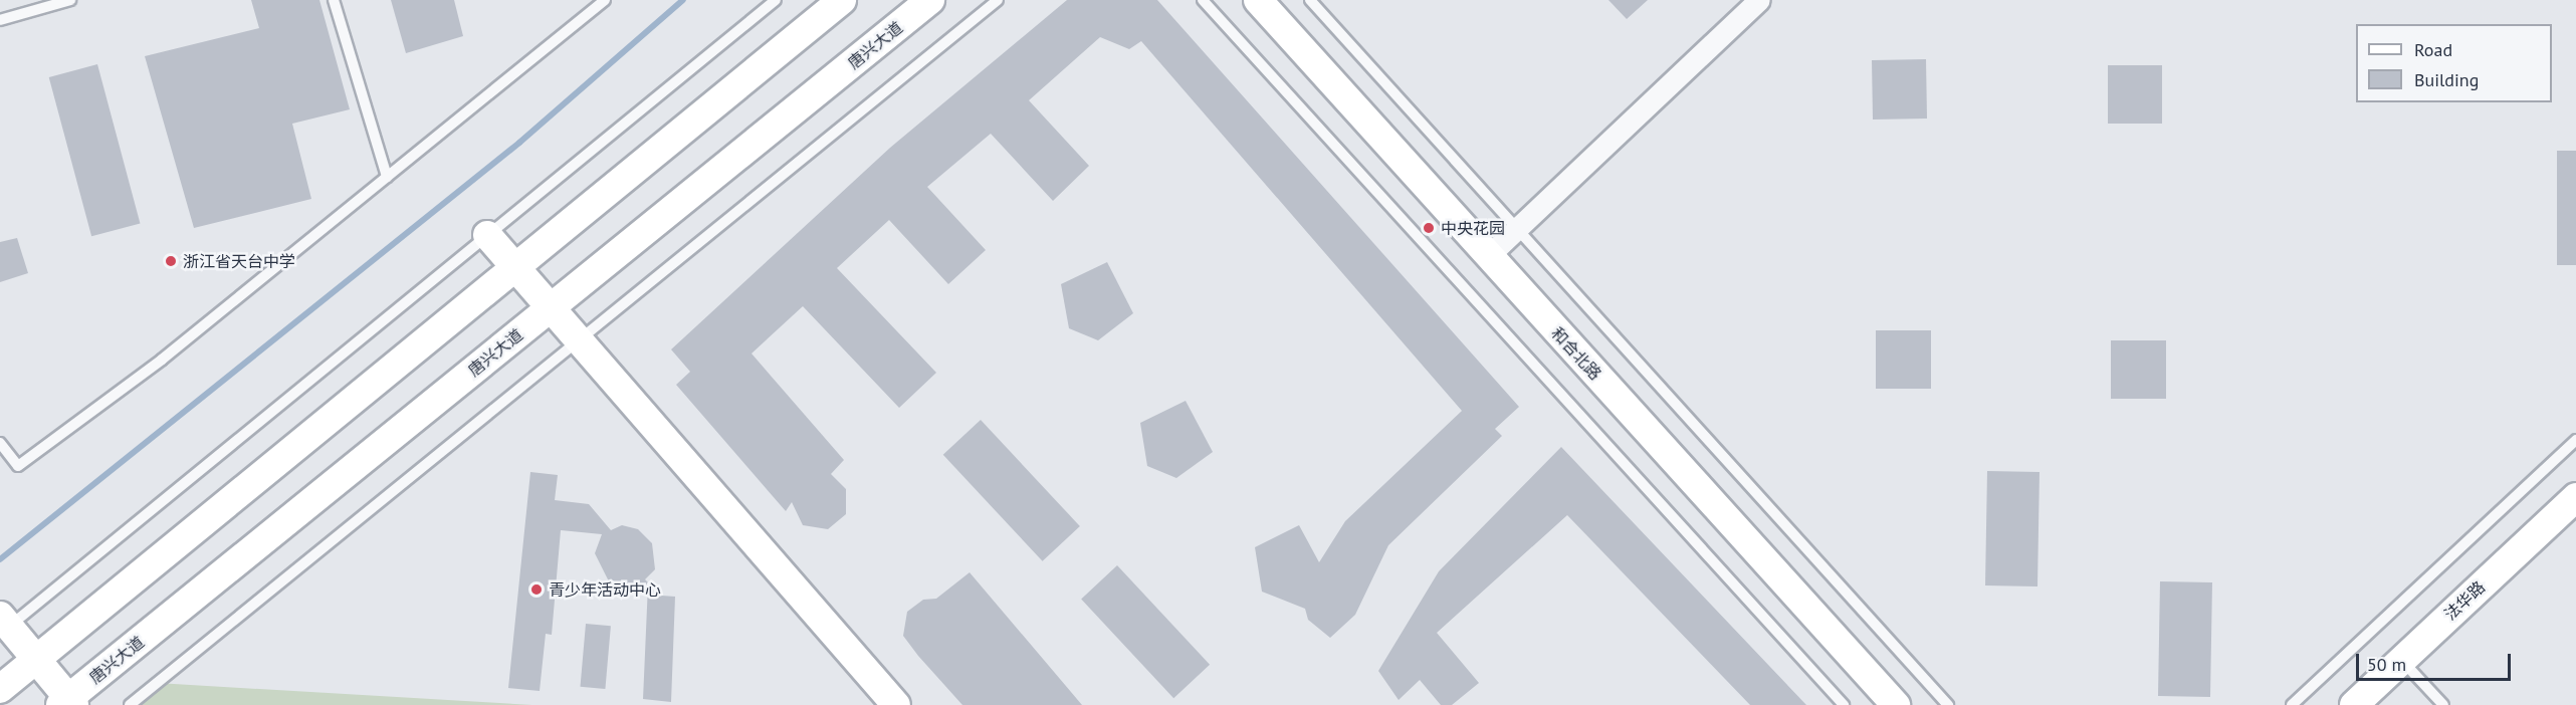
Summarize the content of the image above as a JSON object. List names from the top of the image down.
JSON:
{
  "streets": {
    "main road": ["唐兴大道", "和合北路", "法华路"]
  },
  "places": ["中央花园", "浙江省天台中学", "青少年活动中心"],
  "legend": ["Road", "Building"],
  "scale_bar": "50 m"
}
